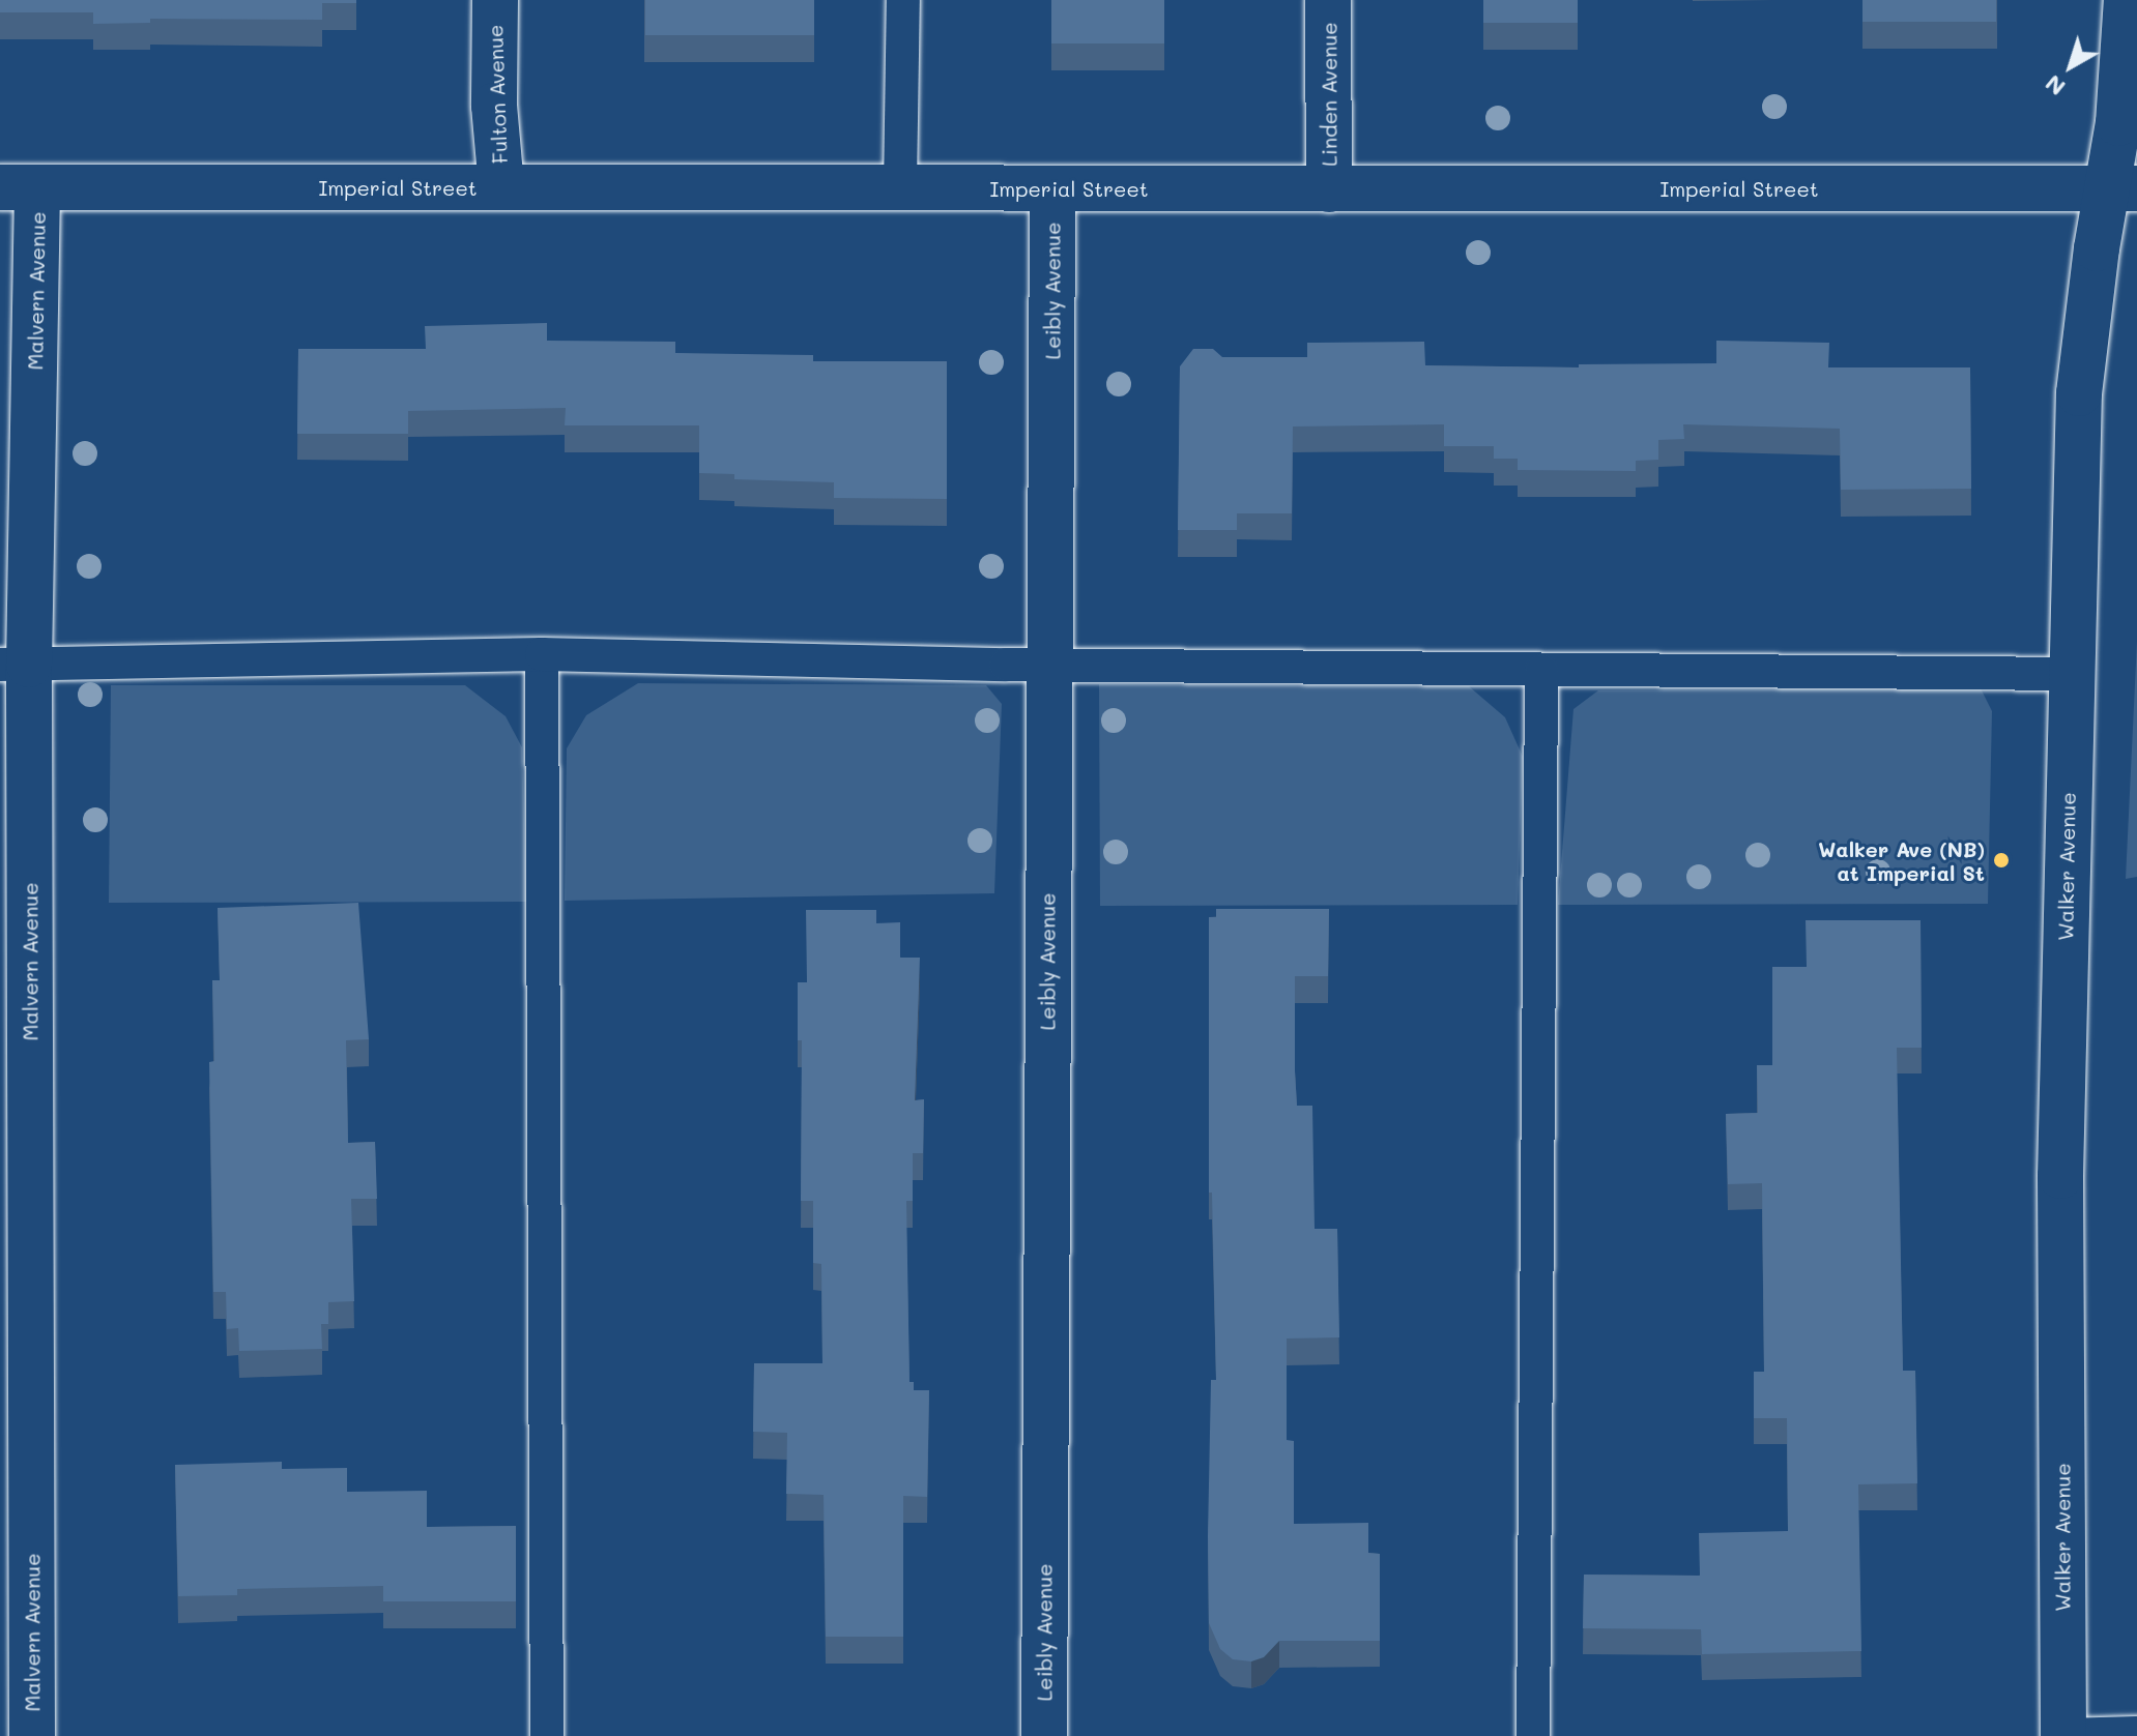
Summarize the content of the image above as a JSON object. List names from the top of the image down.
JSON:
{
  "streets": {
    "street": [
      "Fulton Avenue",
      "Linden Avenue",
      "Imperial Street",
      "Malvern Avenue",
      "Leibly Avenue",
      "Walker Avenue"
    ]
  },
  "crossings": [
    ["Fulton Avenue", "Imperial Street"],
    ["Linden Avenue", "Imperial Street"],
    ["Imperial Street", "Malvern Avenue"],
    ["Imperial Street", "Leibly Avenue"],
    ["Imperial Street", "Walker Avenue"]
  ],
  "places": ["Walker Ave (NB) at Imperial St"],
  "north": "bottom left"
}
